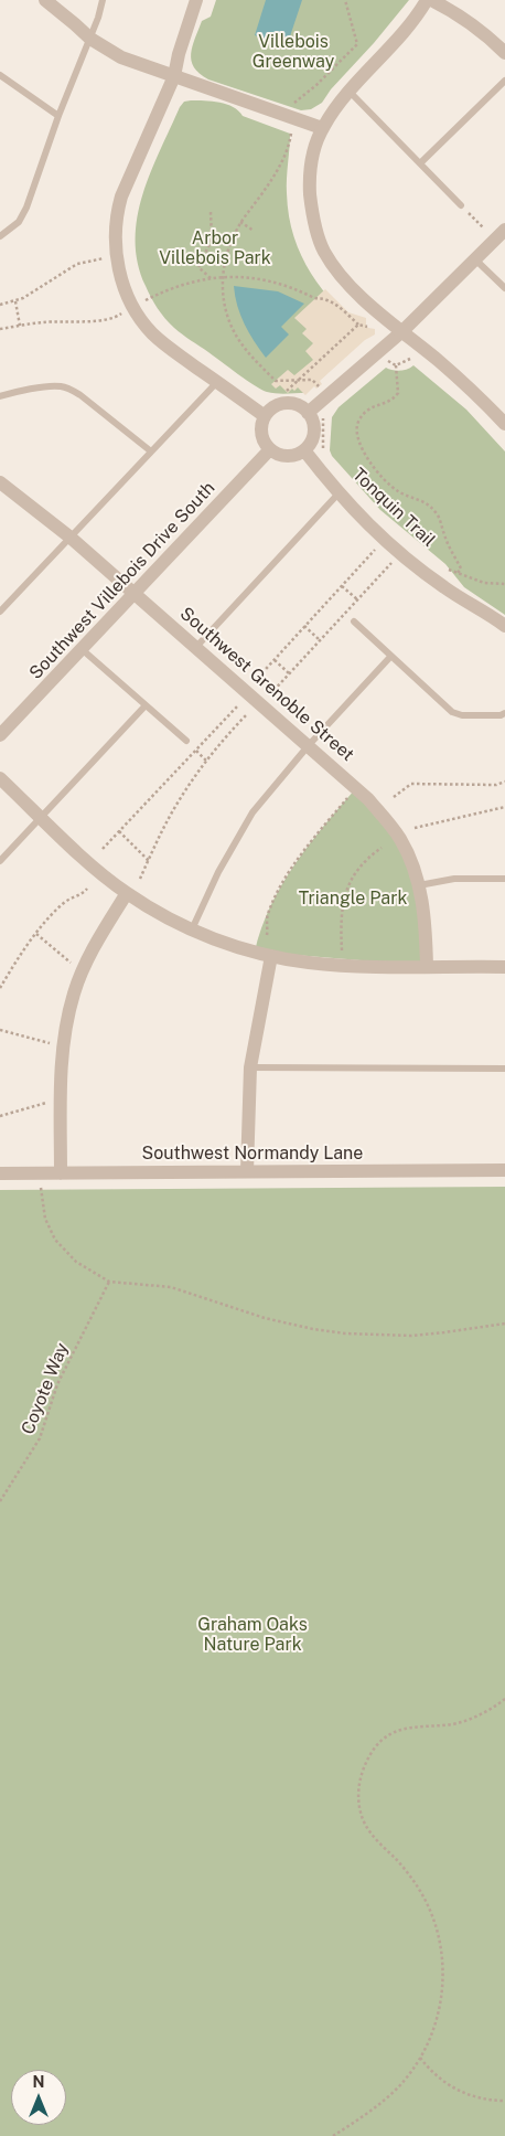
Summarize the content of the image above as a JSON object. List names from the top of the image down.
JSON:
{
  "streets": {
    "street": ["Southwest Villebois Drive South", "Southwest Grenoble Street", "Southwest Normandy Lane"],
    "path": ["Coyote Way"]
  },
  "crossings": [
    ["Southwest Villebois Drive South", "Southwest Grenoble Street"]
  ],
  "parks": [
    "Villebois Greenway",
    "Arbor Villebois Park",
    "Triangle Park",
    "Graham Oaks Nature Park"
  ],
  "north": "top"
}
